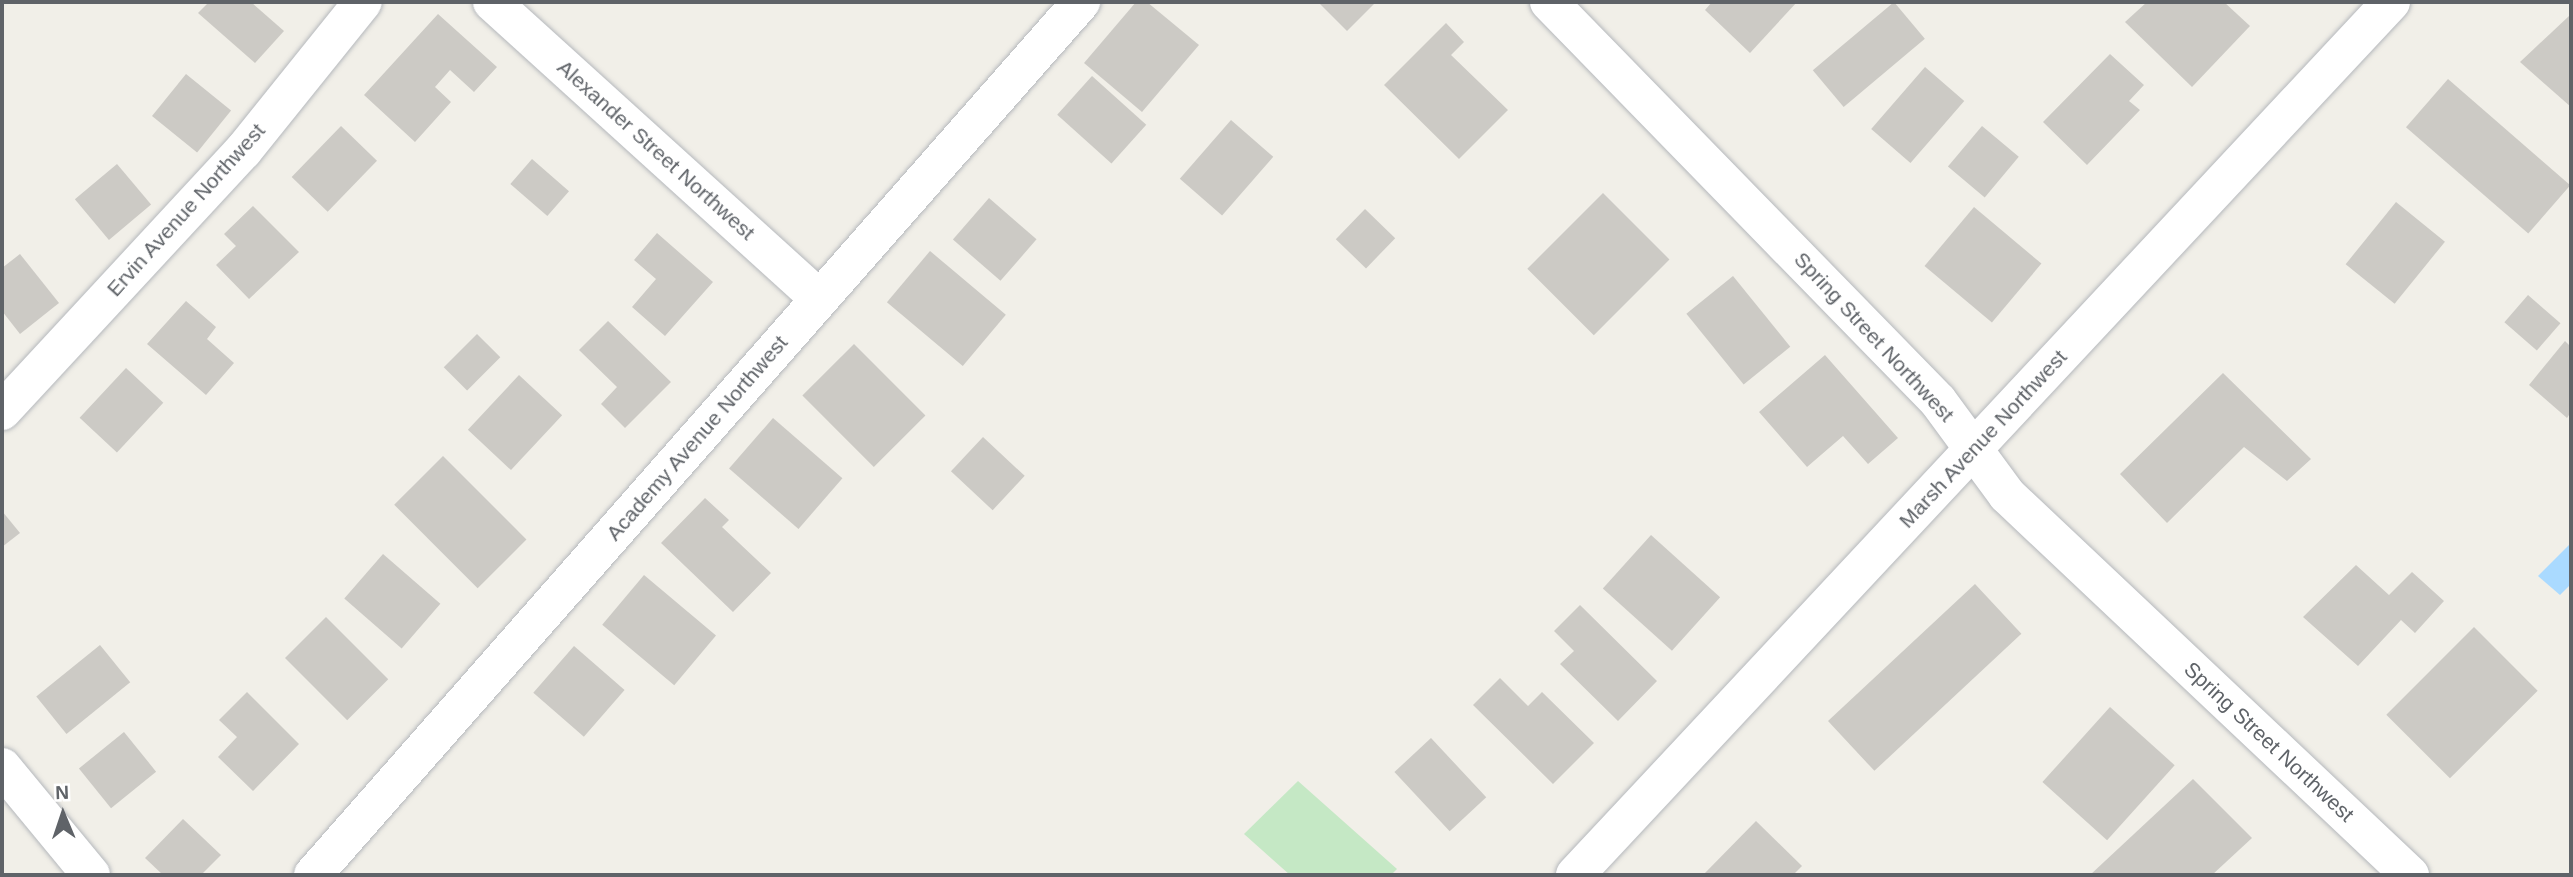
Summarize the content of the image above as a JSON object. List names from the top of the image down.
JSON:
{
  "streets": {
    "street": [
      "Alexander Street Northwest",
      "Ervin Avenue Northwest",
      "Spring Street Northwest",
      "Academy Avenue Northwest",
      "Marsh Avenue Northwest"
    ]
  },
  "crossings": [
    ["Alexander Street Northwest", "Academy Avenue Northwest"],
    ["Spring Street Northwest", "Marsh Avenue Northwest"]
  ],
  "north": "top"
}
